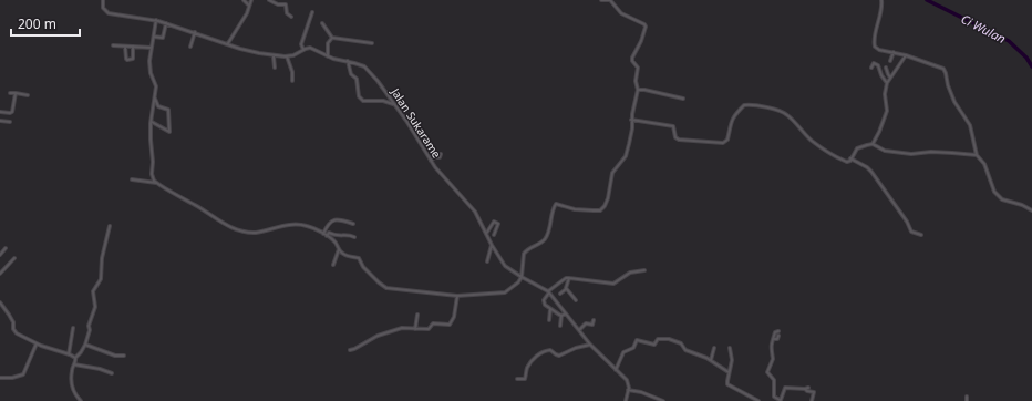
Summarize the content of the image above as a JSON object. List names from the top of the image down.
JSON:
{
  "streets": {
    "street": ["Jalan Sukarame"]
  },
  "water": ["Ci Wulan"],
  "scale_bar": "200 m"
}
